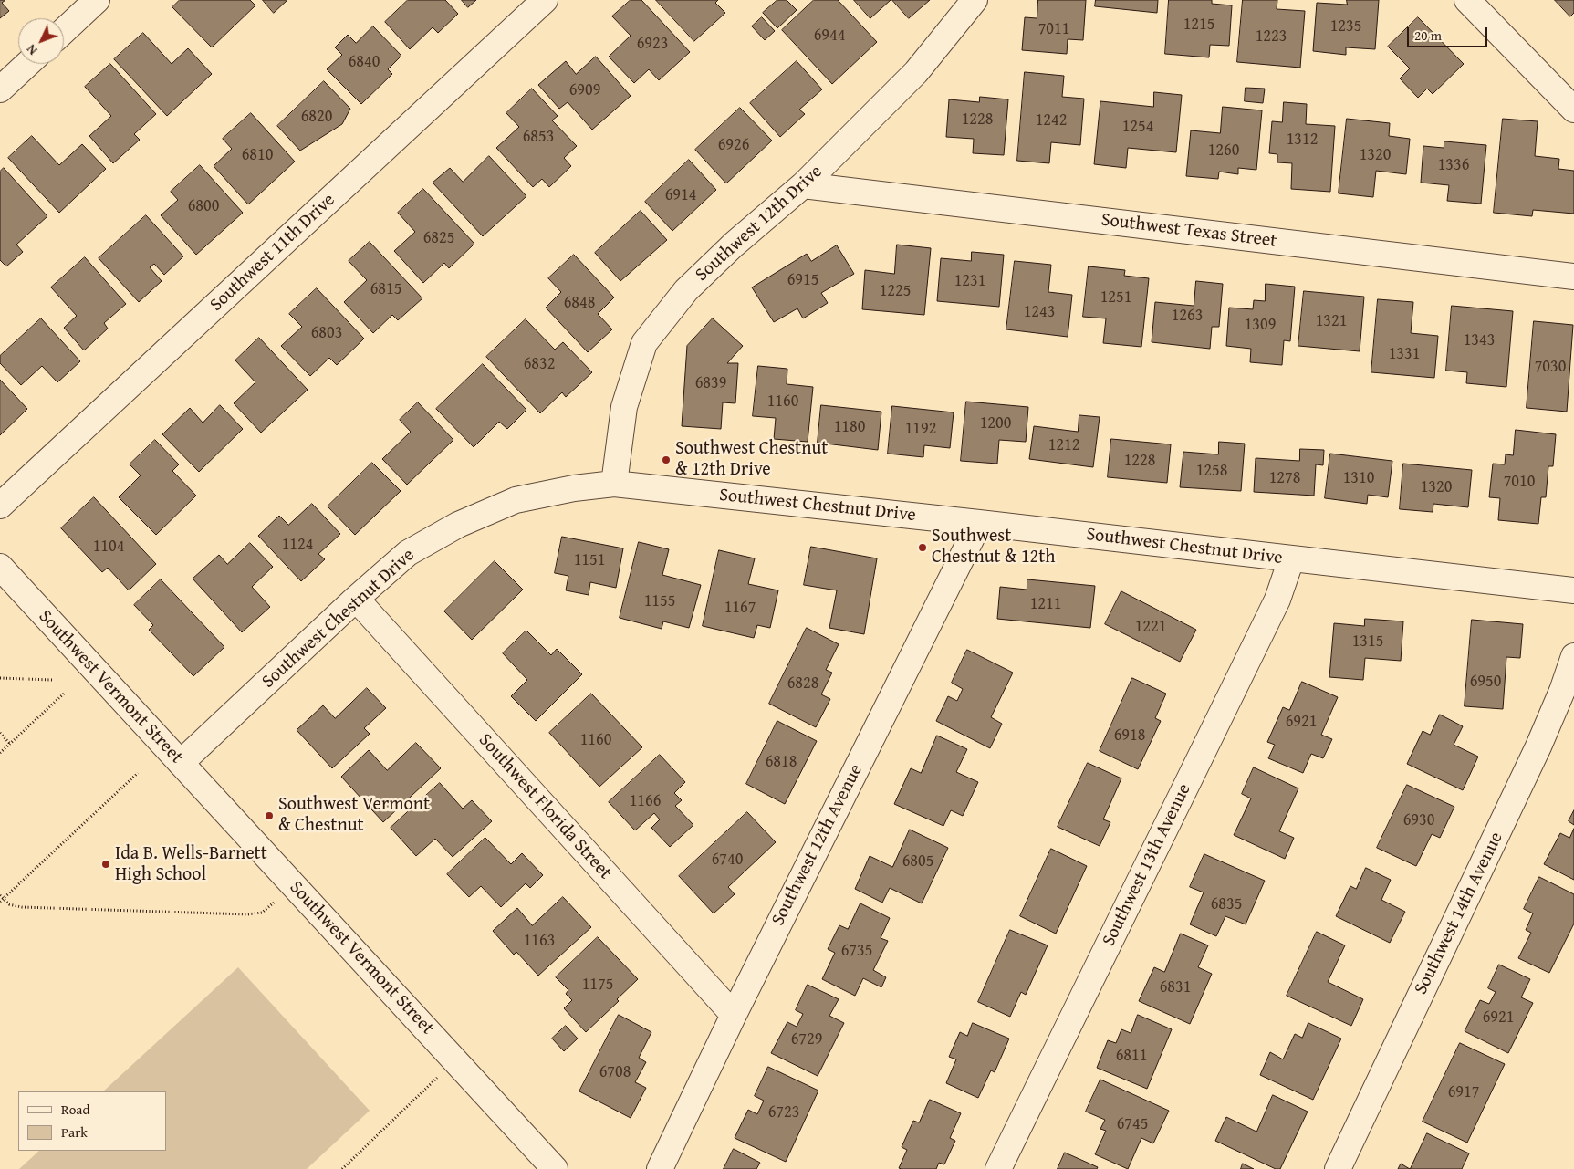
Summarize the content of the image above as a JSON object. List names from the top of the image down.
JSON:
{
  "streets": {
    "street": [
      "Southwest 12th Drive",
      "Southwest Texas Street",
      "Southwest 11th Drive",
      "Southwest Chestnut Drive",
      "Southwest Vermont Street",
      "Southwest Florida Street",
      "Southwest 12th Avenue",
      "Southwest 13th Avenue",
      "Southwest 14th Avenue"
    ]
  },
  "crossings": [
    ["Southwest 12th Drive", "Southwest Texas Street"],
    ["Southwest 12th Drive", "Southwest Chestnut Drive"],
    ["Southwest Chestnut Drive", "Southwest Vermont Street"],
    ["Southwest Chestnut Drive", "Southwest Florida Street"],
    ["Southwest Chestnut Drive", "Southwest 12th Avenue"],
    ["Southwest Chestnut Drive", "Southwest 13th Avenue"],
    ["Southwest Florida Street", "Southwest 12th Avenue"]
  ],
  "places": [
    "Southwest Chestnut & 12th Drive",
    "Southwest Chestnut & 12th",
    "Southwest Vermont & Chestnut",
    "Ida B. Wells-Barnett High School"
  ],
  "house_numbers": [
    "1215",
    "1235",
    "7011",
    "6944",
    "1223",
    "6923",
    "6840",
    "6909",
    "6820",
    "1228",
    "1242",
    "1254",
    "6853",
    "1312",
    "6926",
    "1260",
    "6810",
    "1320",
    "1336",
    "6914",
    "6800",
    "6825",
    "6915",
    "1231",
    "6815",
    "1225",
    "1251",
    "6848",
    "1243",
    "1263",
    "1321",
    "1309",
    "6803",
    "1343",
    "1331",
    "6832",
    "7030",
    "6839",
    "1160",
    "1200",
    "1180",
    "1192",
    "1212",
    "1228",
    "1258",
    "1278",
    "1310",
    "7010",
    "1320",
    "1124",
    "1104",
    "1151",
    "1155",
    "1211",
    "1167",
    "1221",
    "1315",
    "6950",
    "6828",
    "6921",
    "6918",
    "1160",
    "6818",
    "1166",
    "6930",
    "6740",
    "6805",
    "6835",
    "1163",
    "6735",
    "1175",
    "6831",
    "6921",
    "6729",
    "6811",
    "6708",
    "6917",
    "6723",
    "6745"
  ],
  "legend": ["Road", "Park"],
  "scale_bar": "20 m",
  "north": "bottom left"
}
